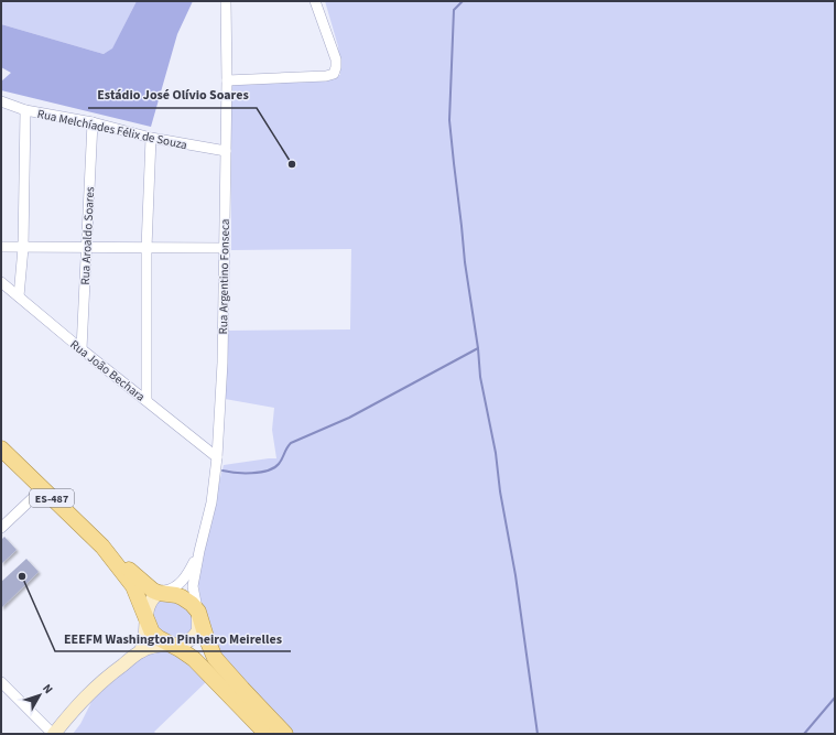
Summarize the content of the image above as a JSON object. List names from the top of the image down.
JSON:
{
  "streets": {
    "main road": ["ES-487"],
    "street": [
      "Rua Melchíades Félix de Souza",
      "Rua Aroaldo Soares",
      "Rua Argentino Fonseca",
      "Rua João Bechara"
    ]
  },
  "crossings": [
    ["Rua Melchíades Félix de Souza", "Rua Aroaldo Soares"],
    ["Rua Melchíades Félix de Souza", "Rua Argentino Fonseca"],
    ["Rua Aroaldo Soares", "Rua João Bechara"],
    ["Rua Argentino Fonseca", "Rua João Bechara"]
  ],
  "places": ["Estádio José Olívio Soares", "EEEFM Washington Pinheiro Meirelles"],
  "north": "top right"
}
